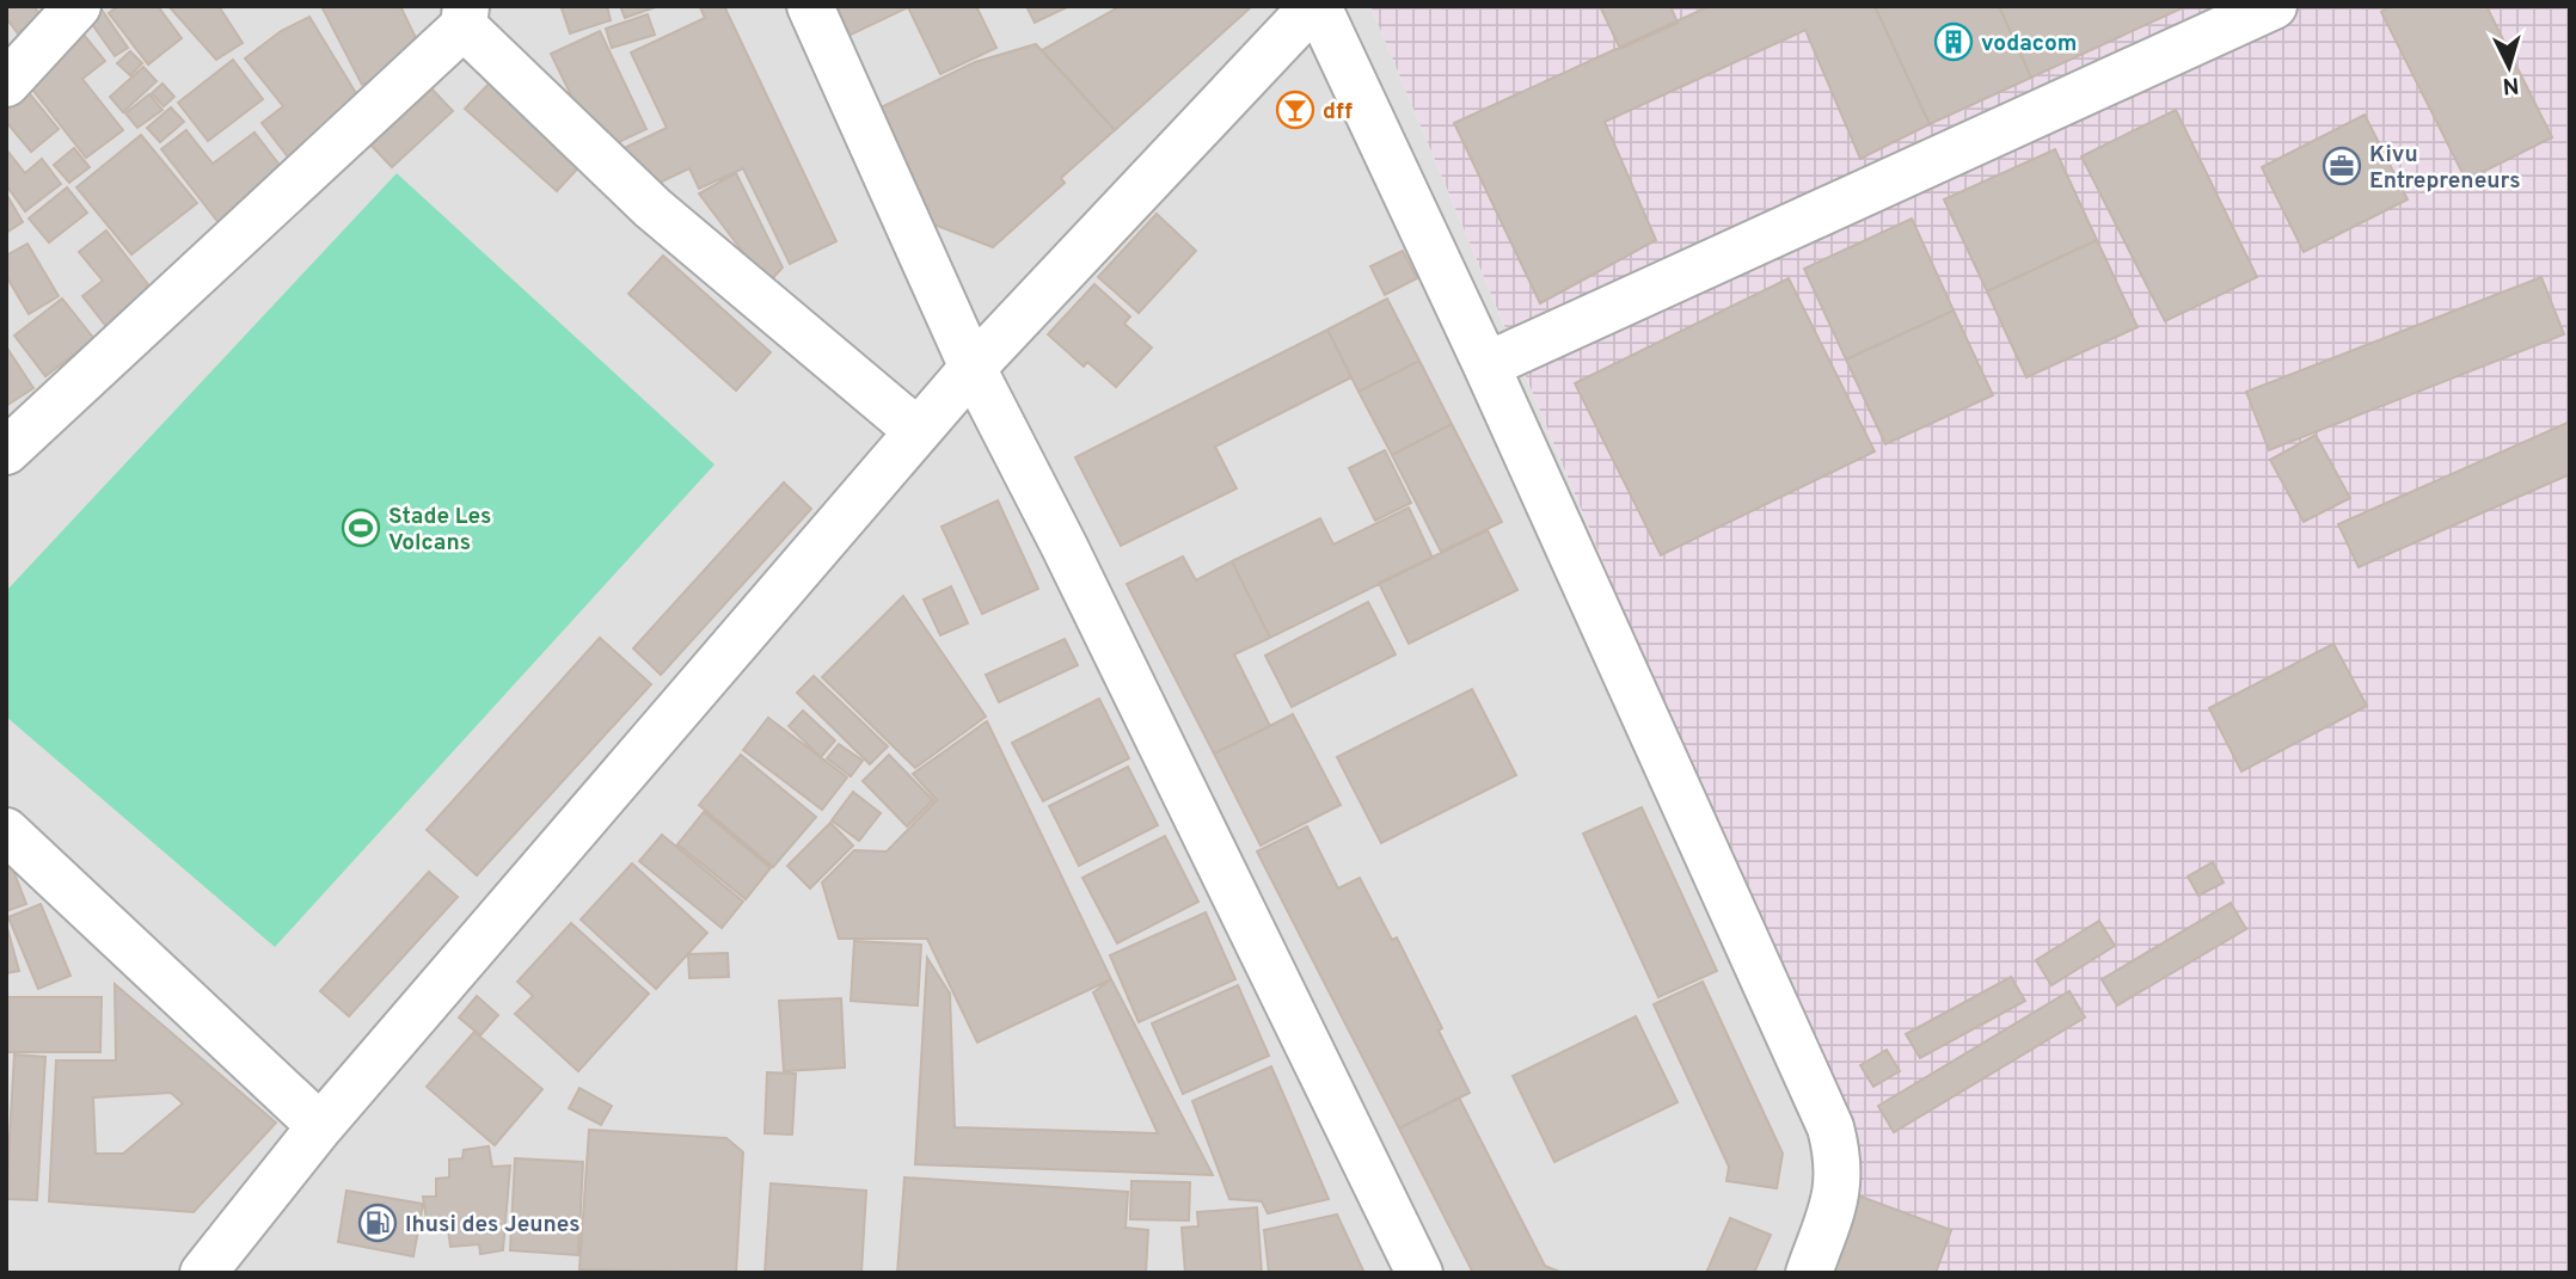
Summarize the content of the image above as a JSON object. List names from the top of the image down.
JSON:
{
  "places": {
    "building": ["vodacom"],
    "bar": ["dff"],
    "office": ["Kivu Entrepreneurs"],
    "sports": ["Stade Les Volcans"],
    "fuel station": ["Ihusi des Jeunes"]
  },
  "north": "bottom"
}
